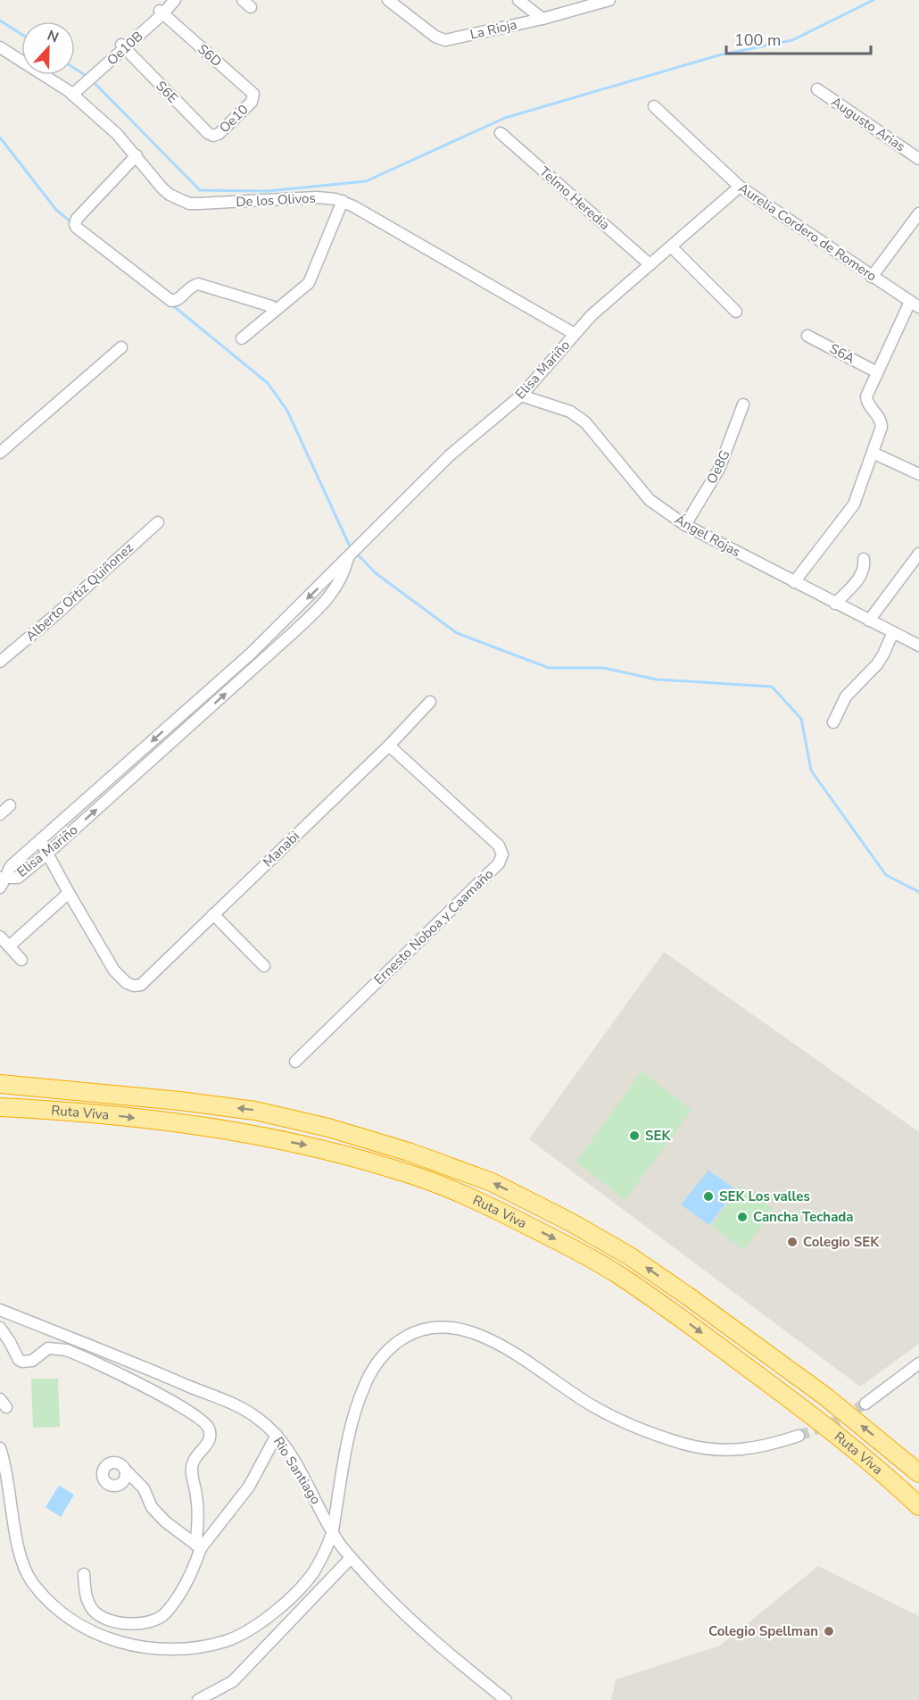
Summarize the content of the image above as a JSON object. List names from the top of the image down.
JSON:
{
  "streets": {
    "highway": ["Ruta Viva"],
    "street": [
      "La Rioja",
      "Oe10B",
      "S6D",
      "S6E",
      "Oe10",
      "Augusto Arias",
      "Telmo Heredia",
      "De los Olivos",
      "Aurelia Cordero de Romero",
      "S6A",
      "Elisa Mariño",
      "Oe8G",
      "Ángel Rojas",
      "Alberto Ortiz Quiñonez",
      "Manabi",
      "Ernesto Noboa y Caamaño",
      "Rio Santiago"
    ]
  },
  "crossings": [
    ["Oe10B", "S6D"],
    ["Oe10B", "S6E"],
    ["Oe10B", "De los Olivos"],
    ["S6D", "Oe10"],
    ["S6E", "Oe10"],
    ["Telmo Heredia", "Elisa Mariño"],
    ["De los Olivos", "Elisa Mariño"],
    ["Aurelia Cordero de Romero", "Elisa Mariño"],
    ["Elisa Mariño", "Ángel Rojas"],
    ["Oe8G", "Ángel Rojas"],
    ["Manabi", "Ernesto Noboa y Caamaño"]
  ],
  "places": [
    "SEK",
    "SEK Los valles",
    "Cancha Techada",
    "Colegio SEK",
    "Colegio Spellman"
  ],
  "scale_bar": "100 m",
  "north": "top"
}
